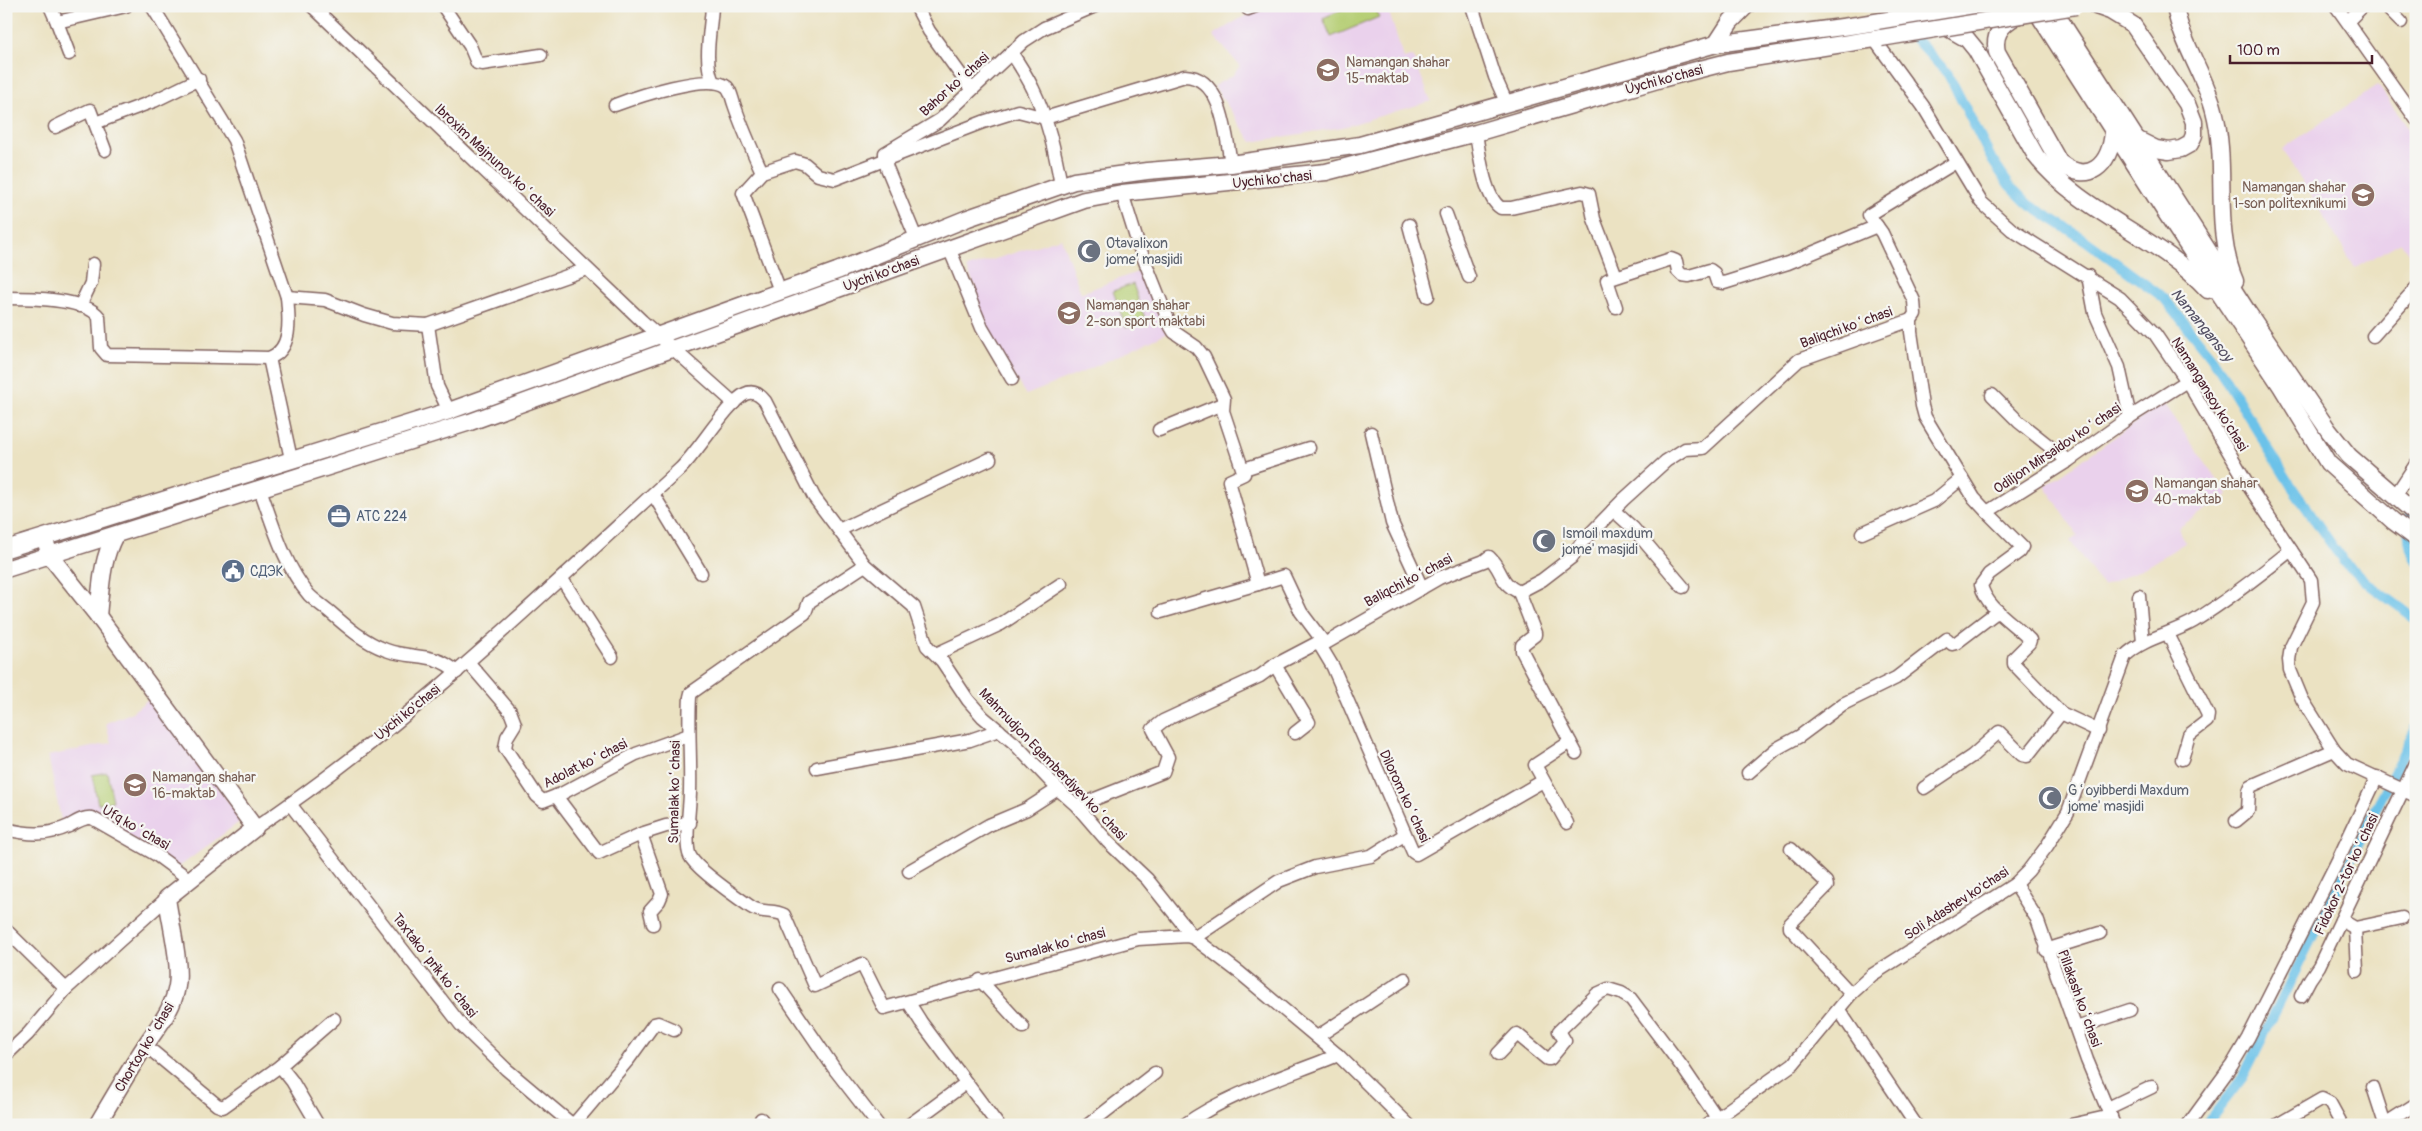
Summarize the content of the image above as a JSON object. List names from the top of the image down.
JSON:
{
  "streets": {
    "main road": ["Uychi ko'chasi", "Chortoq koʻchasi"],
    "street": [
      "Bahor koʻchasi",
      "Ibroxim Majnunov koʻchasi",
      "Baliqchi koʻchasi",
      "Namangansoy ko'chasi",
      "Odiljon Mirsaidov koʻchasi",
      "Adolat koʻchasi",
      "Mahmudjon Egamberdiyev koʻchasi",
      "Sumalak koʻchasi",
      "Dilorom koʻchasi",
      "Ufq koʻchasi",
      "Fidokor 2-tor koʻchasi",
      "Soli Adashev ko'chasi",
      "Taxtakoʻprik koʻchasi",
      "Pillakash koʻchasi"
    ]
  },
  "crossings": [
    ["Uychi ko'chasi", "Ibroxim Majnunov koʻchasi"],
    ["Uychi ko'chasi", "Namangansoy ko'chasi"],
    ["Uychi ko'chasi", "Adolat koʻchasi"],
    ["Uychi ko'chasi", "Mahmudjon Egamberdiyev koʻchasi"],
    ["Uychi ko'chasi", "Taxtakoʻprik koʻchasi"],
    ["Baliqchi koʻchasi", "Mahmudjon Egamberdiyev koʻchasi"],
    ["Baliqchi koʻchasi", "Dilorom koʻchasi"],
    ["Namangansoy ko'chasi", "Odiljon Mirsaidov koʻchasi"],
    ["Namangansoy ko'chasi", "Fidokor 2-tor koʻchasi"],
    ["Namangansoy ko'chasi", "Soli Adashev ko'chasi"],
    ["Odiljon Mirsaidov koʻchasi", "Soli Adashev ko'chasi"],
    ["Adolat koʻchasi", "Sumalak koʻchasi"],
    ["Mahmudjon Egamberdiyev koʻchasi", "Sumalak koʻchasi"],
    ["Soli Adashev ko'chasi", "Pillakash koʻchasi"]
  ],
  "water": ["Namangansoy"],
  "places": {
    "school or university": [
      "Namangan shahar 15-maktab",
      "Namangan shahar 1-son politexnikumi",
      "Namangan shahar 2-son sport maktabi",
      "Namangan shahar 40-maktab",
      "Namangan shahar 16-maktab"
    ],
    "mosque": ["Otavalixon jome’ masjidi", "Ismoil maxdum jome' masjidi", "Gʻoyibberdi Maxdum jome' masjidi"],
    "office": ["ATC 224"],
    "public building": ["СДЭК"]
  },
  "scale_bar": "100 m"
}
